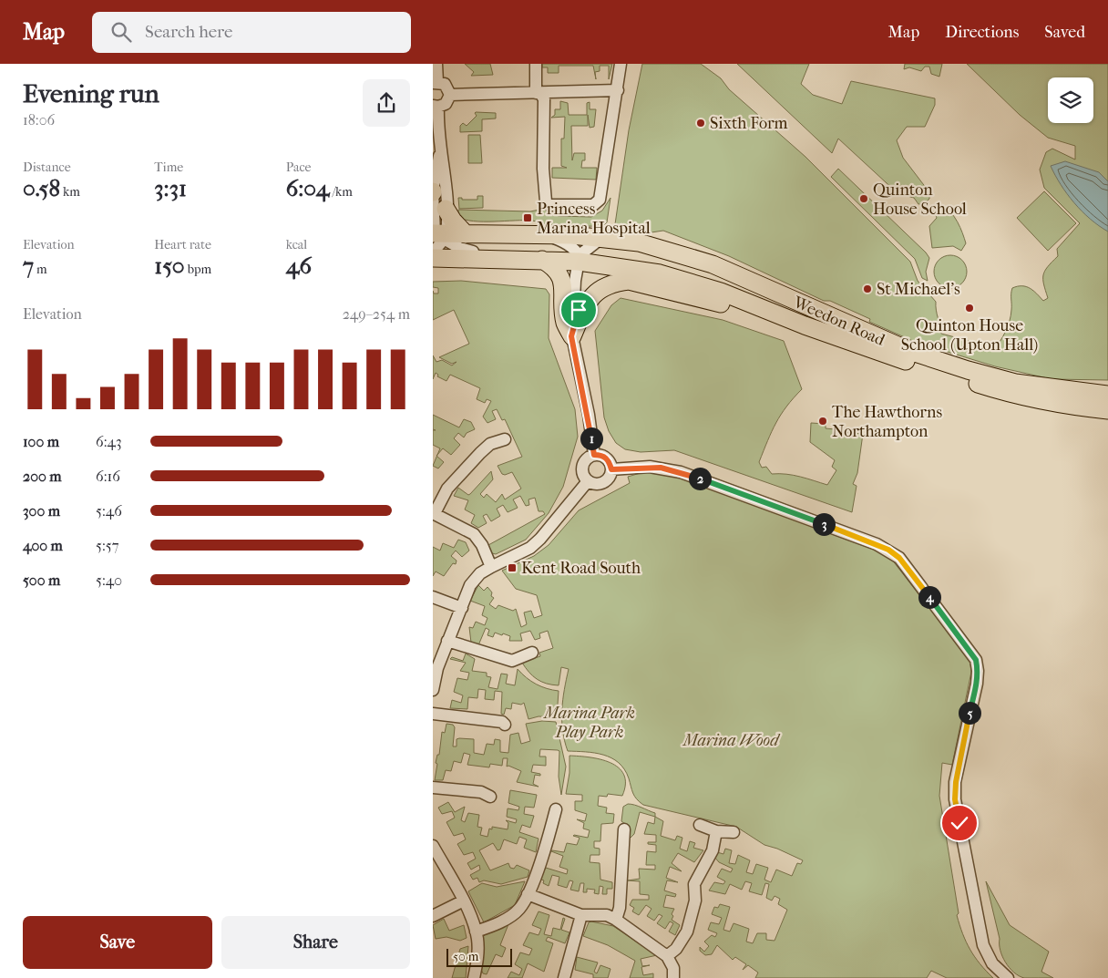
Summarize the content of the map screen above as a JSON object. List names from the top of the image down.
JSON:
{
  "streets": {
    "highway": ["Weedon Road"]
  },
  "parks": ["Marina Park Play Park", "Marina Wood"],
  "places": {
    "other": [
      "Sixth Form",
      "Quinton House School",
      "St Michael’s",
      "Quinton House School (Upton Hall)",
      "The Hawthorns Northampton"
    ],
    "transit": ["Princess Marina Hospital", "Kent Road South"]
  },
  "scale_bar": "50 m",
  "page": {
    "header": "Map",
    "search": "Search here",
    "nav": ["Map", "Directions", "Saved"],
    "heading": ["Evening run", "18:06"],
    "stats": [
      ["Distance", "0.58 km"],
      ["Time", "3:31"],
      ["Pace", "6:04 /km"],
      ["Elevation", "7 m"],
      ["Heart rate", "150 bpm"],
      ["kcal", "46"]
    ],
    "chart": ["Elevation", "249–254 m"],
    "list": [
      {
        "name": "100 m",
        "note": "6:43"
      },
      {
        "name": "200 m",
        "note": "6:16"
      },
      {
        "name": "300 m",
        "note": "5:46"
      },
      {
        "name": "400 m",
        "note": "5:57"
      },
      {
        "name": "500 m",
        "note": "5:40"
      }
    ],
    "pins": [
      "1",
      "2",
      "3",
      "4",
      "5"
    ],
    "buttons": ["Save", "Share"],
    "scale": "50 m"
  }
}
